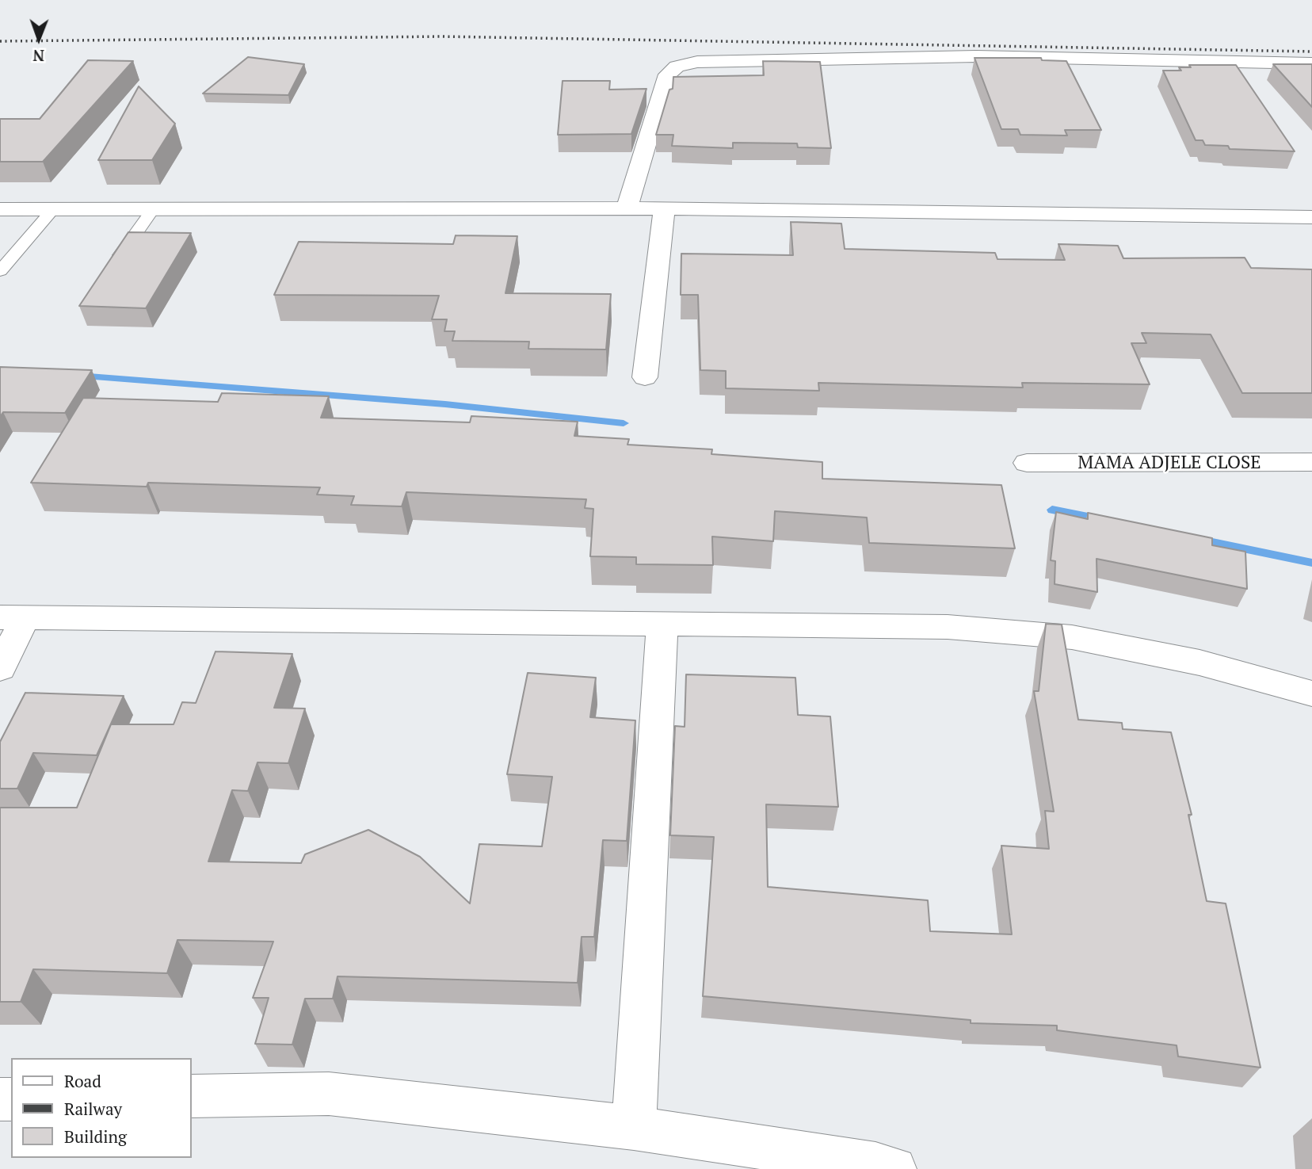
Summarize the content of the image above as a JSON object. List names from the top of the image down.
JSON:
{
  "streets": {
    "street": ["MAMA ADJELE CLOSE"]
  },
  "legend": ["Road", "Railway", "Building"],
  "north": "bottom"
}
